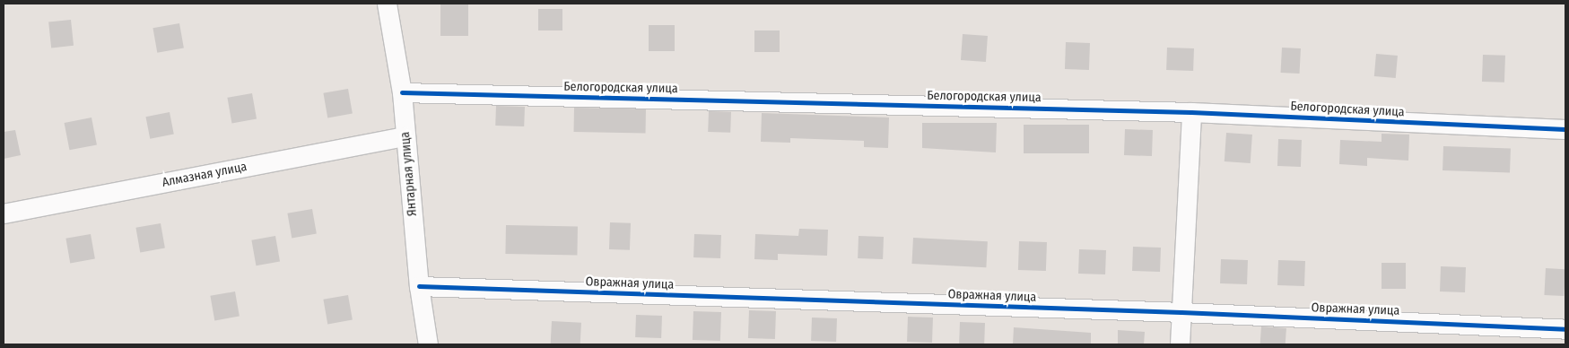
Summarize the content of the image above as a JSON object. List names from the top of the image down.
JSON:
{
  "streets": {
    "street": [
      "Белогородская улица",
      "Янтарная улица",
      "Алмазная улица",
      "Овражная улица"
    ]
  },
  "crossings": [
    ["Белогородская улица", "Янтарная улица"],
    ["Янтарная улица", "Алмазная улица"],
    ["Янтарная улица", "Овражная улица"]
  ]
}
